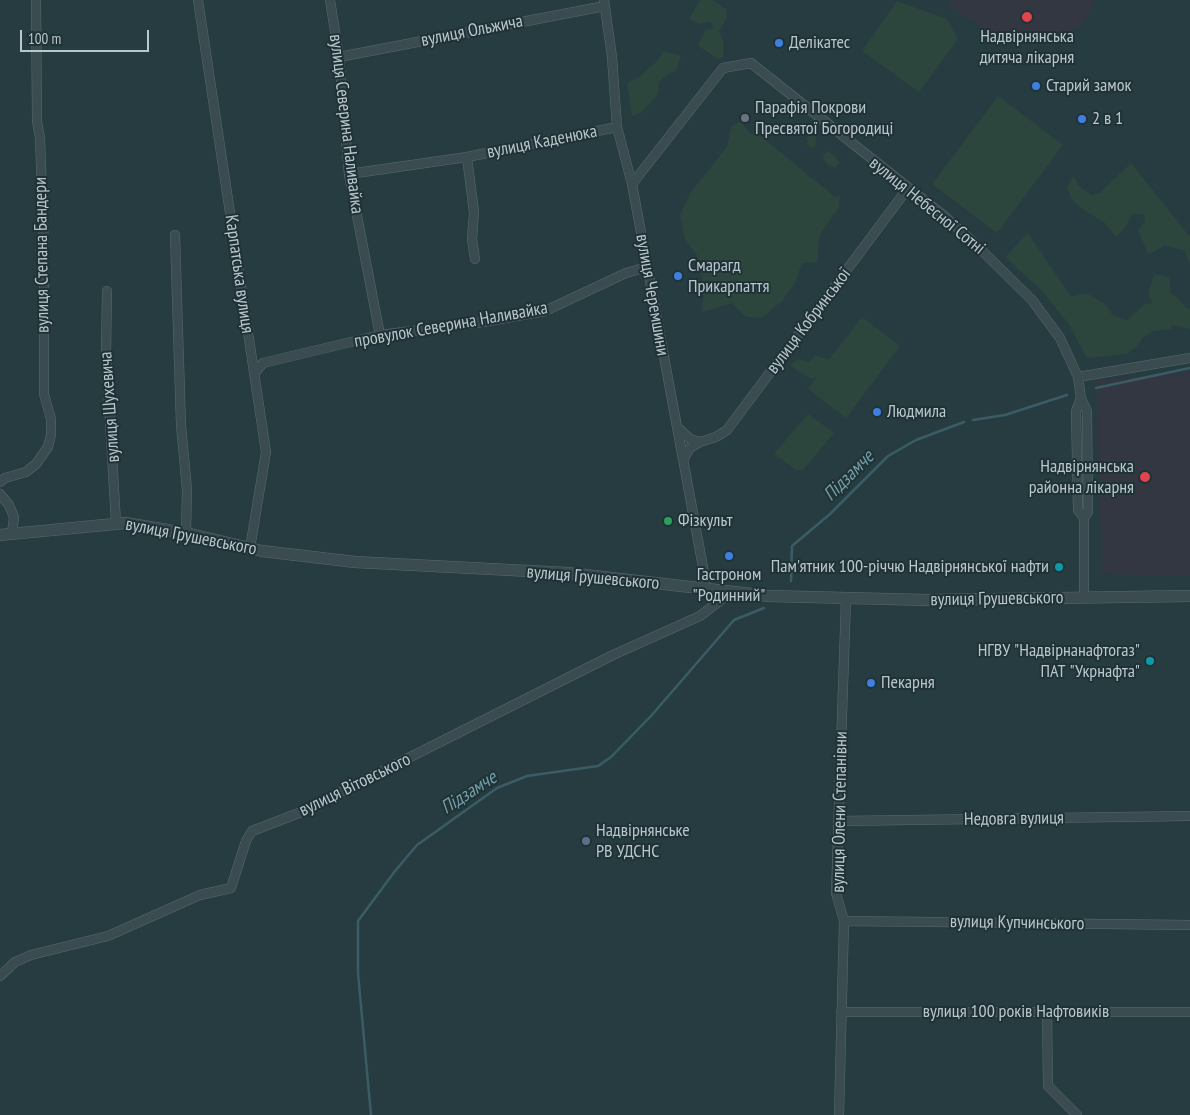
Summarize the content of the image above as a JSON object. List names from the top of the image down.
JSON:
{
  "streets": {
    "street": [
      "вулиця Ольжича",
      "вулиця Северина Наливайка",
      "вулиця Каденюка",
      "вулиця Небесної Сотні",
      "вулиця Степана Бандери",
      "Карпатська вулиця",
      "вулиця Черемшини",
      "вулиця Кобринської",
      "провулок Северина Наливайка",
      "вулиця Шухевича",
      "вулиця Грушевського",
      "вулиця Вітовського",
      "вулиця Олени Степанівни",
      "Недовга вулиця",
      "вулиця Купчинського",
      "вулиця 100 років Нафтовиків"
    ]
  },
  "crossings": [
    ["вулиця Ольжича", "вулиця Северина Наливайка"],
    ["вулиця Ольжича", "вулиця Черемшини"],
    ["вулиця Северина Наливайка", "вулиця Каденюка"],
    ["вулиця Северина Наливайка", "провулок Северина Наливайка"],
    ["вулиця Каденюка", "вулиця Черемшини"],
    ["вулиця Небесної Сотні", "вулиця Черемшини"],
    ["вулиця Небесної Сотні", "вулиця Кобринської"],
    ["вулиця Небесної Сотні", "вулиця Грушевського"],
    ["Карпатська вулиця", "провулок Северина Наливайка"],
    ["Карпатська вулиця", "вулиця Грушевського"],
    ["вулиця Черемшини", "вулиця Кобринської"],
    ["вулиця Черемшини", "провулок Северина Наливайка"],
    ["вулиця Черемшини", "вулиця Грушевського"],
    ["вулиця Шухевича", "вулиця Грушевського"],
    ["вулиця Грушевського", "вулиця Вітовського"],
    ["вулиця Грушевського", "вулиця Олени Степанівни"],
    ["вулиця Олени Степанівни", "Недовга вулиця"],
    ["вулиця Олени Степанівни", "вулиця Купчинського"],
    ["вулиця Олени Степанівни", "вулиця 100 років Нафтовиків"]
  ],
  "water": ["Підзамче"],
  "places": [
    "Надвірнянська дитяча лікарня",
    "Делікатес",
    "Старий замок",
    "Парафія Покрови Пресвятої Богородиці",
    "2 в 1",
    "Смарагд Прикарпаття",
    "Людмила",
    "Надвірнянська районна лікарня",
    "Фізкульт",
    "Гастроном \"Родинний\"",
    "Пам'ятник 100-річчю Надвірнянської нафти",
    "НГВУ \"Надвірнанафтогаз\" ПАТ \"Укрнафта\"",
    "Пекарня",
    "Надвірнянське РВ УДСНС"
  ],
  "scale_bar": "100 m"
}
